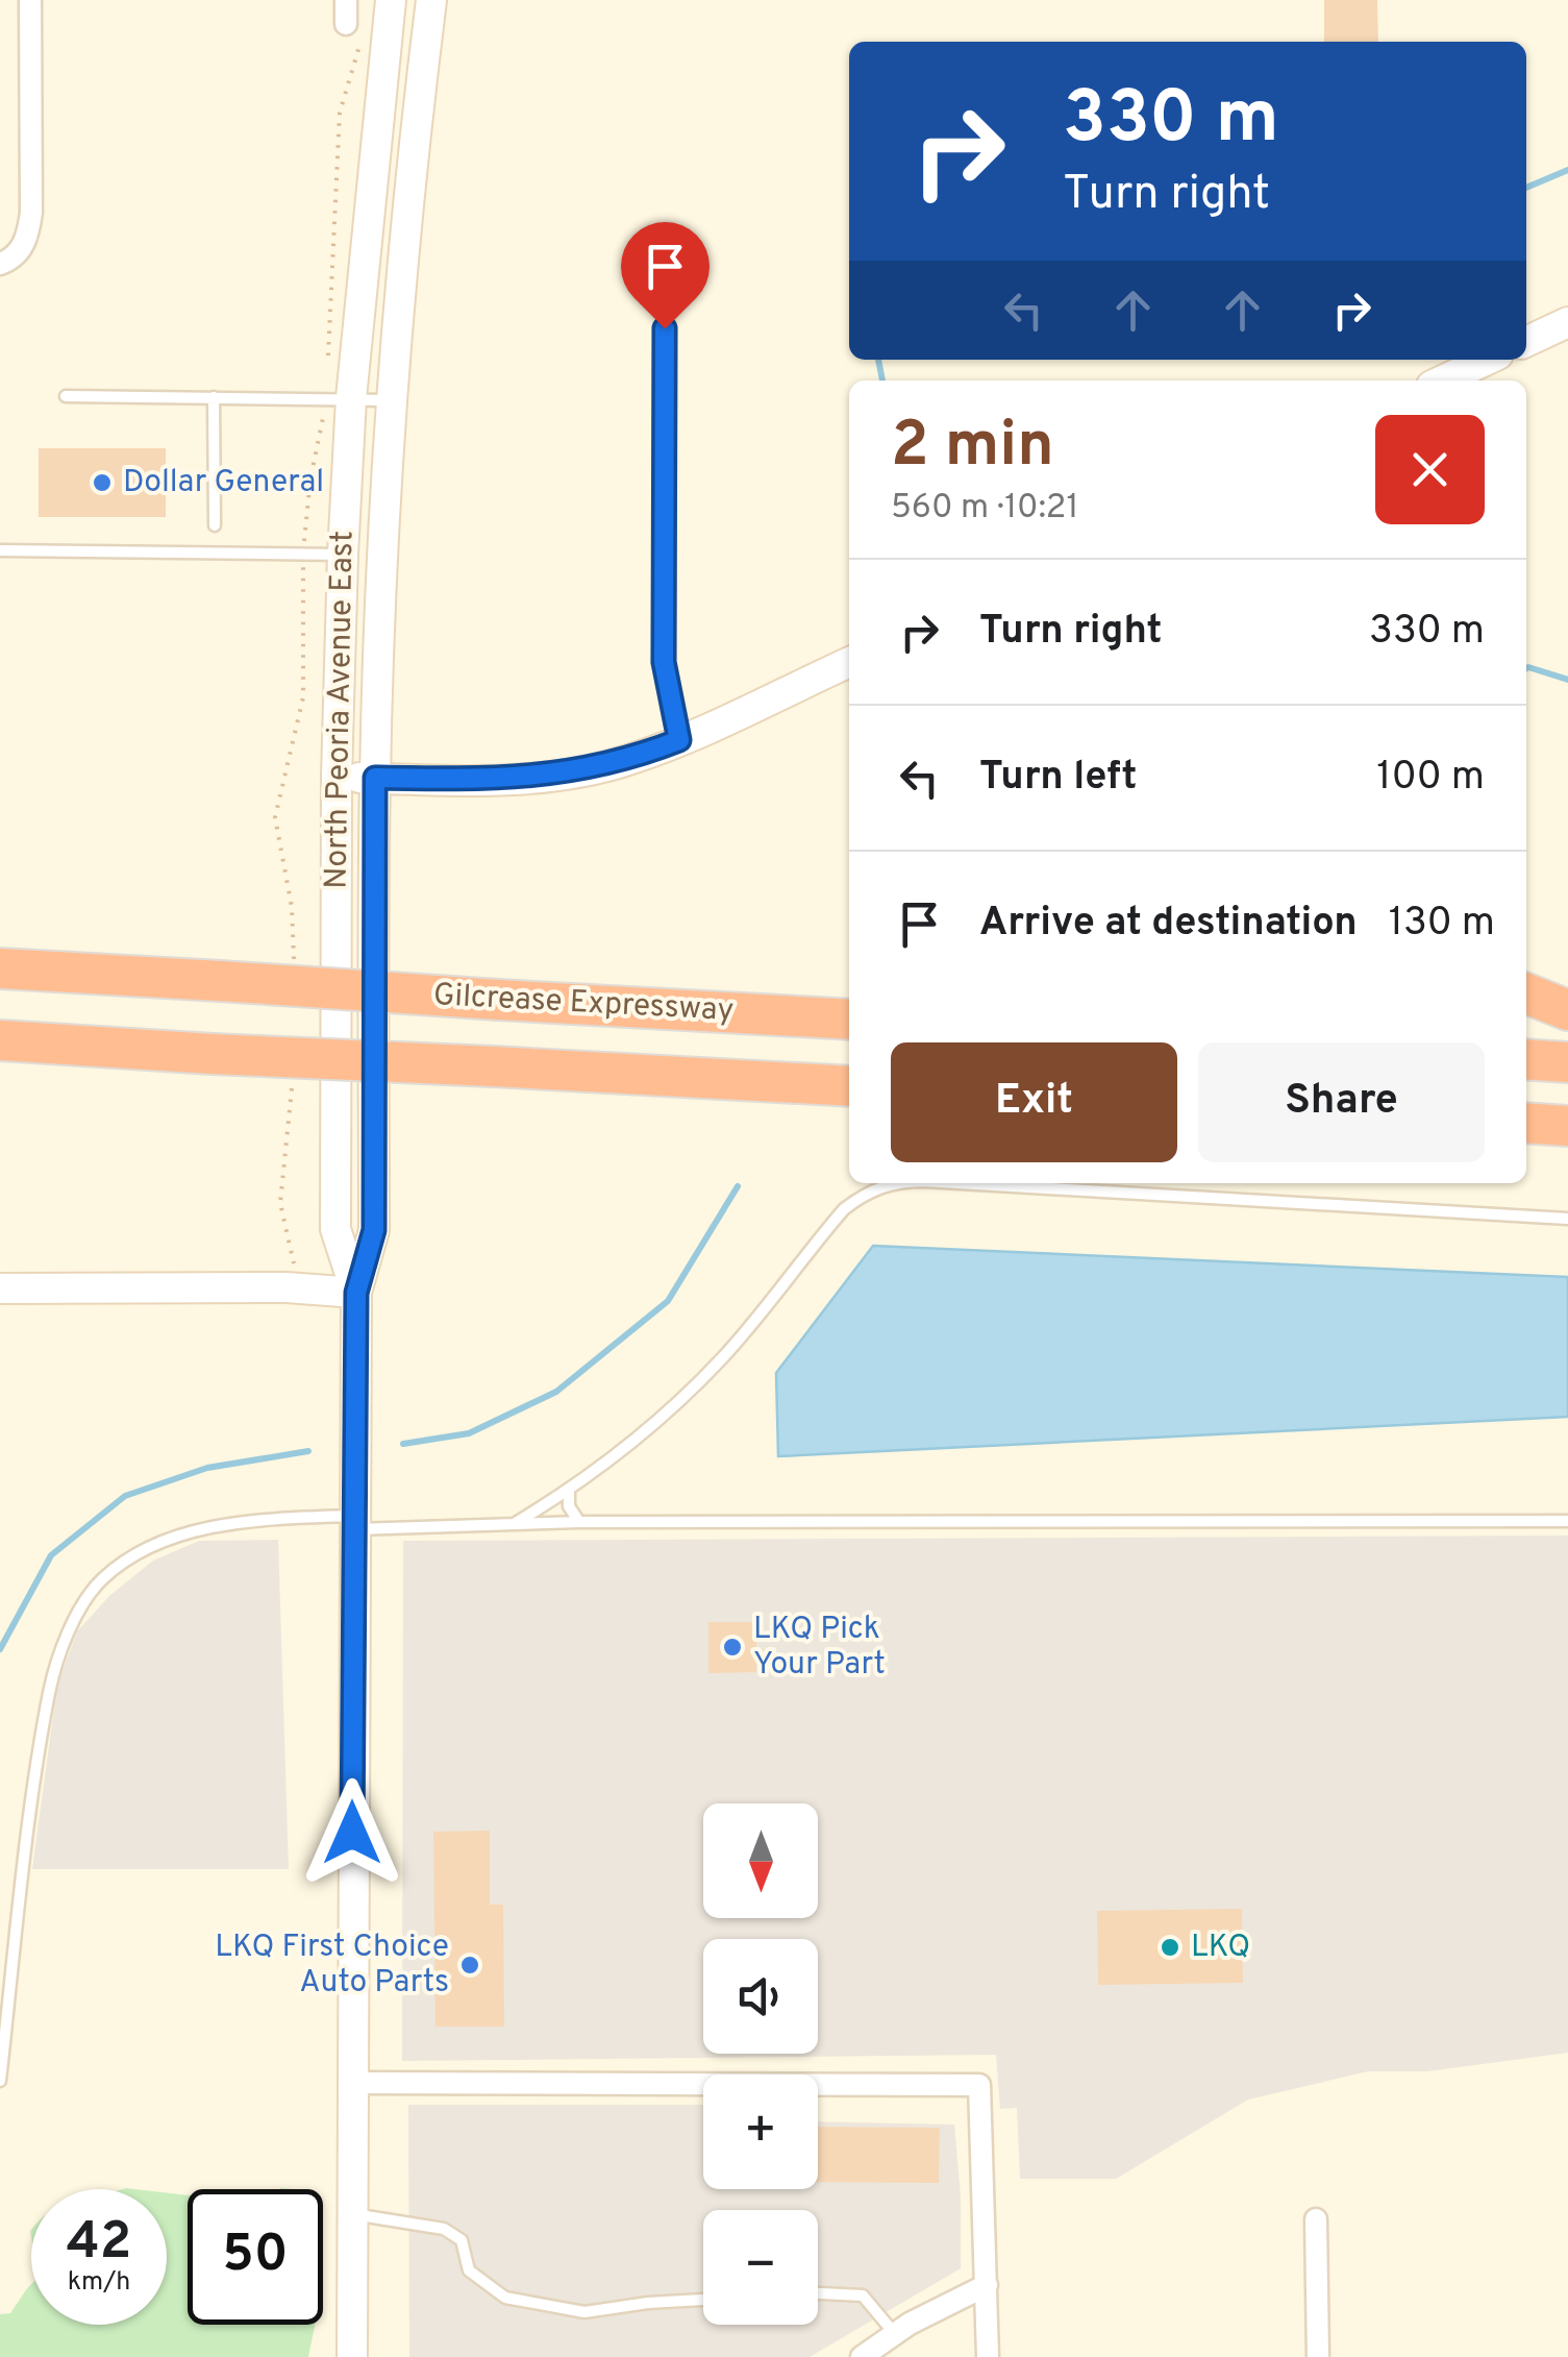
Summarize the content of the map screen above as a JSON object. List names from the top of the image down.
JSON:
{
  "streets": {
    "highway": ["Gilcrease Expressway"],
    "main road": ["North Peoria Avenue East"]
  },
  "places": [
    "Dollar General",
    "LKQ Pick Your Part",
    "LKQ",
    "LKQ First Choice Auto Parts"
  ],
  "north": "bottom",
  "page": {
    "turn": ["330 m", "Turn right"],
    "heading": ["2 min", "560 m · 10:21"],
    "list": [
      {
        "name": "Turn right",
        "value": "330 m"
      },
      {
        "name": "Turn left",
        "value": "100 m"
      },
      {
        "name": "Arrive at destination",
        "value": "130 m"
      }
    ],
    "buttons": ["Exit", "Share"],
    "map_buttons": ["+", "−"],
    "speed": "42 km/h",
    "limit": "50"
  }
}
